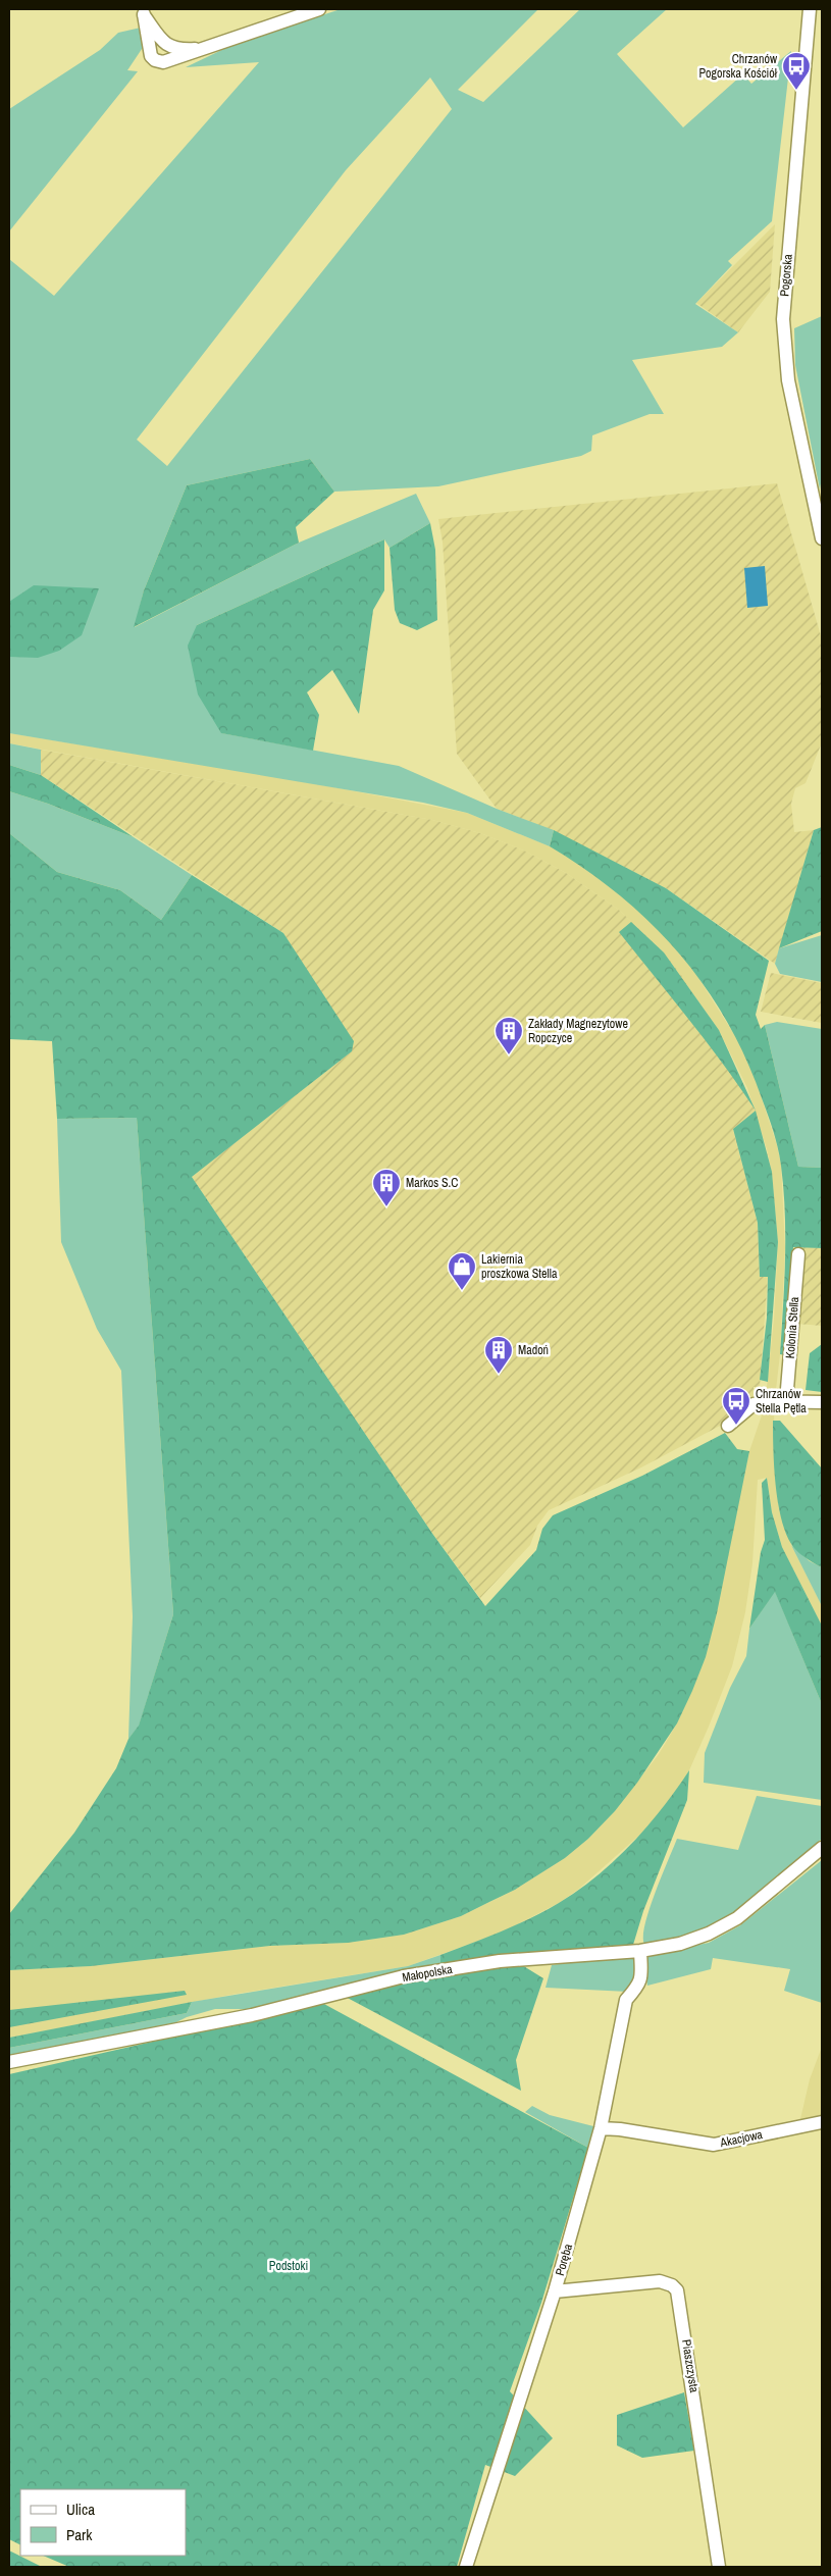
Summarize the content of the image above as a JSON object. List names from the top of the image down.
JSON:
{
  "streets": {
    "street": [
      "Pogorska",
      "Kolonia Stella",
      "Małopolska",
      "Akacjowa",
      "Poręba",
      "Piaszczysta"
    ]
  },
  "crossings": [
    ["Małopolska", "Poręba"],
    ["Akacjowa", "Poręba"],
    ["Poręba", "Piaszczysta"]
  ],
  "parks": ["Podstoki"],
  "places": {
    "bus stop": ["Chrzanów Pogorska Kościół", "Chrzanów Stella Pętla"],
    "building": ["Zakłady Magnezytowe Ropczyce", "Markos S.C", "Madoń"],
    "shop": ["Lakiernia proszkowa Stella"]
  },
  "legend": ["Ulica", "Park"]
}
